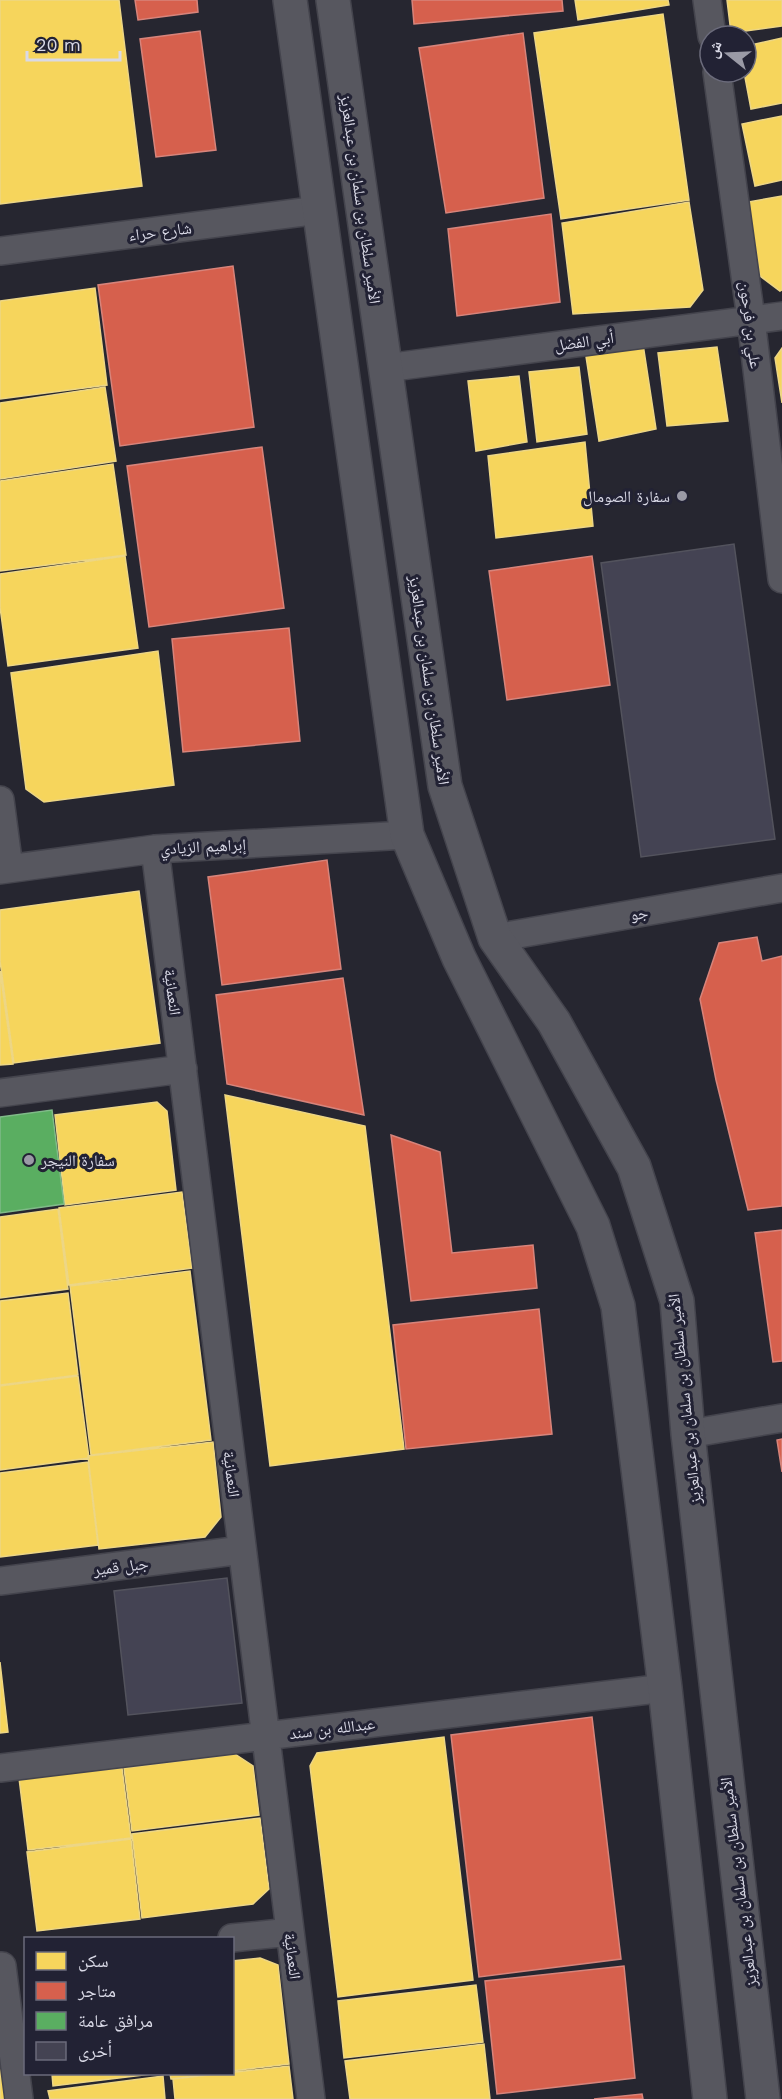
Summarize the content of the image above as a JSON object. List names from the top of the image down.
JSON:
{
  "streets": {
    "street": [
      "الأمير سلطان بن سلمان بن عبدالعزيز",
      "شارع حراء",
      "علي بن فرحون",
      "أبي الفضل",
      "إبراهيم الزيادي",
      "جو",
      "النعمانية",
      "جبل قمير",
      "عبدالله بن سند"
    ]
  },
  "crossings": [
    ["الأمير سلطان بن سلمان بن عبدالعزيز", "أبي الفضل"],
    ["الأمير سلطان بن سلمان بن عبدالعزيز", "جو"],
    ["علي بن فرحون", "أبي الفضل"],
    ["إبراهيم الزيادي", "النعمانية"],
    ["النعمانية", "جبل قمير"],
    ["النعمانية", "عبدالله بن سند"]
  ],
  "places": ["سفارة الصومال", "سفارة النيجر"],
  "legend": [
    "سكن",
    "متاجر",
    "مرافق عامة",
    "أخرى"
  ],
  "scale_bar": "20 m",
  "north": "left"
}
